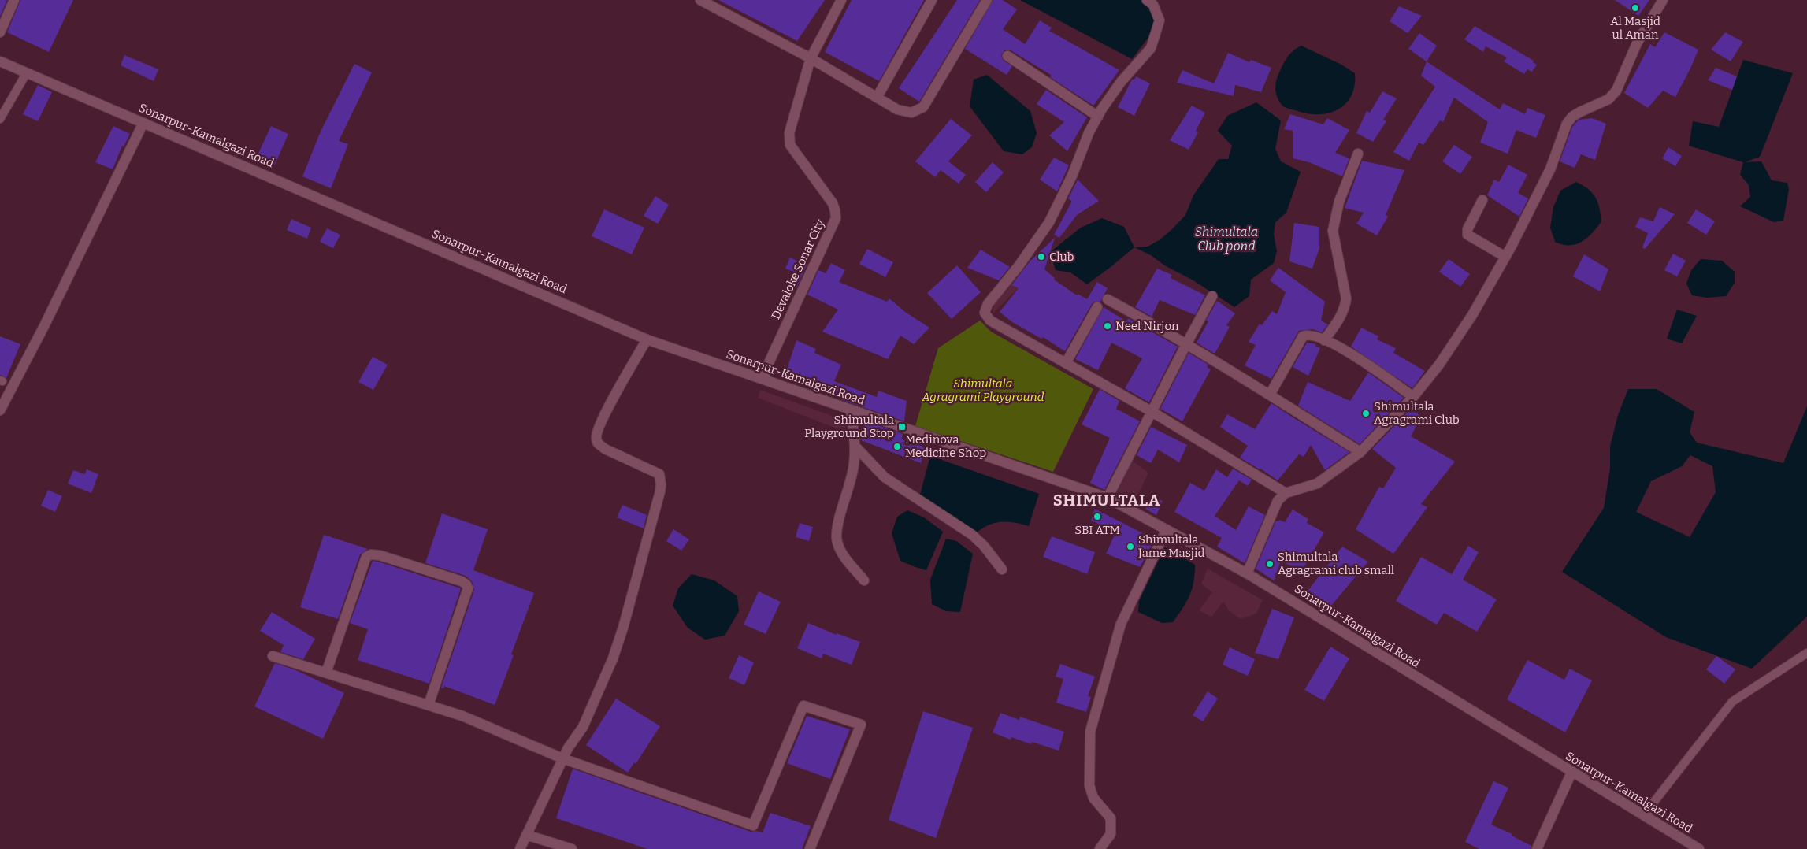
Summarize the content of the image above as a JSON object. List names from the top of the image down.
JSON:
{
  "streets": {
    "street": ["Sonarpur-Kamalgazi Road", "Devaloke Sonar City"]
  },
  "crossings": [
    ["Sonarpur-Kamalgazi Road", "Devaloke Sonar City"]
  ],
  "districts": ["SHIMULTALA"],
  "water": ["Shimultala Club pond"],
  "parks": ["Shimultala Agragrami Playground"],
  "places": {
    "other": [
      "Al Masjid ul Aman",
      "Club",
      "Neel Nirjon",
      "Shimultala Agragrami Club",
      "Medinova Medicine Shop",
      "SBI ATM",
      "Shimultala Jame Masjid",
      "Shimultala Agragrami club small"
    ],
    "transit": ["Shimultala Playground Stop"]
  }
}
